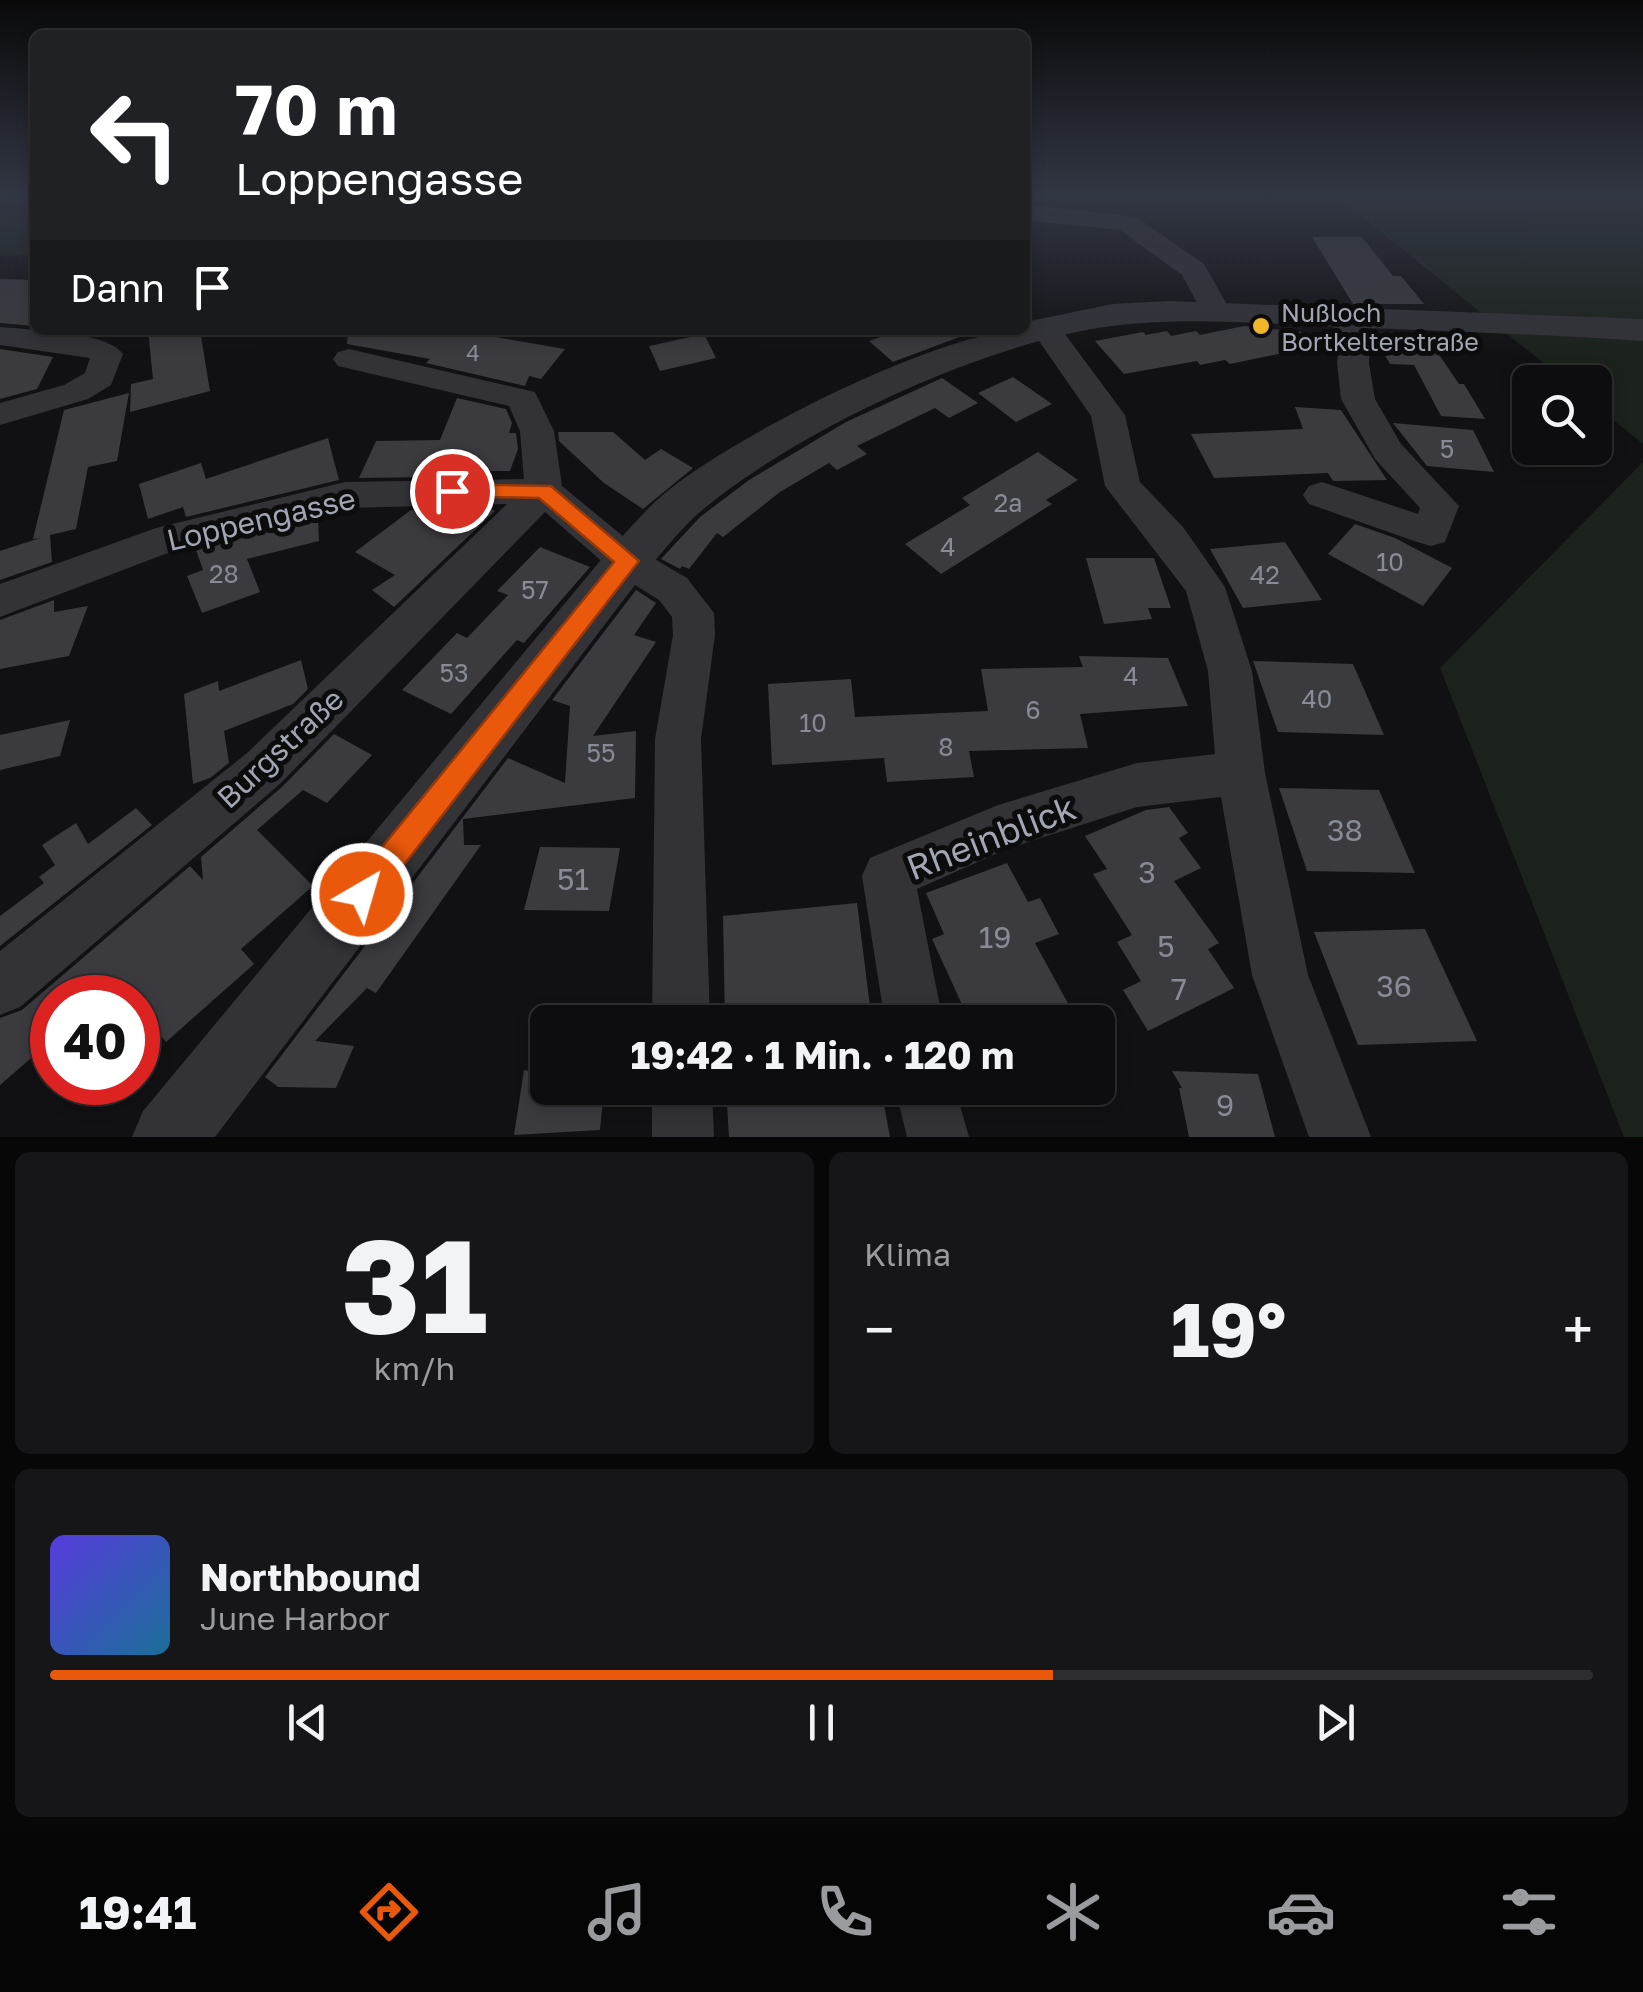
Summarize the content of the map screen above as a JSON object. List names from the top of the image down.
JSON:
{
  "streets": {
    "street": ["Loppengasse", "Burgstraße", "Rheinblick"]
  },
  "crossings": [
    ["Loppengasse", "Burgstraße"]
  ],
  "places": ["Nußloch Bortkelterstraße"],
  "house_numbers": [
    "4",
    "5",
    "2a",
    "4",
    "10",
    "28",
    "42",
    "57",
    "53",
    "4",
    "40",
    "6",
    "10",
    "8",
    "55",
    "38",
    "3",
    "51",
    "19",
    "5",
    "36",
    "7",
    "9"
  ],
  "page": {
    "turn": ["70 m", "Loppengasse"],
    "then": "Dann",
    "limit": "40",
    "trip": "19:42 · 1 Min. · 120 m",
    "tile": [
      ["31", "km/h"],
      "Klima"
    ],
    "heat": ["−", "19°", "+"],
    "song": ["Northbound", "June Harbor"],
    "tabs": "19:41"
  }
}
